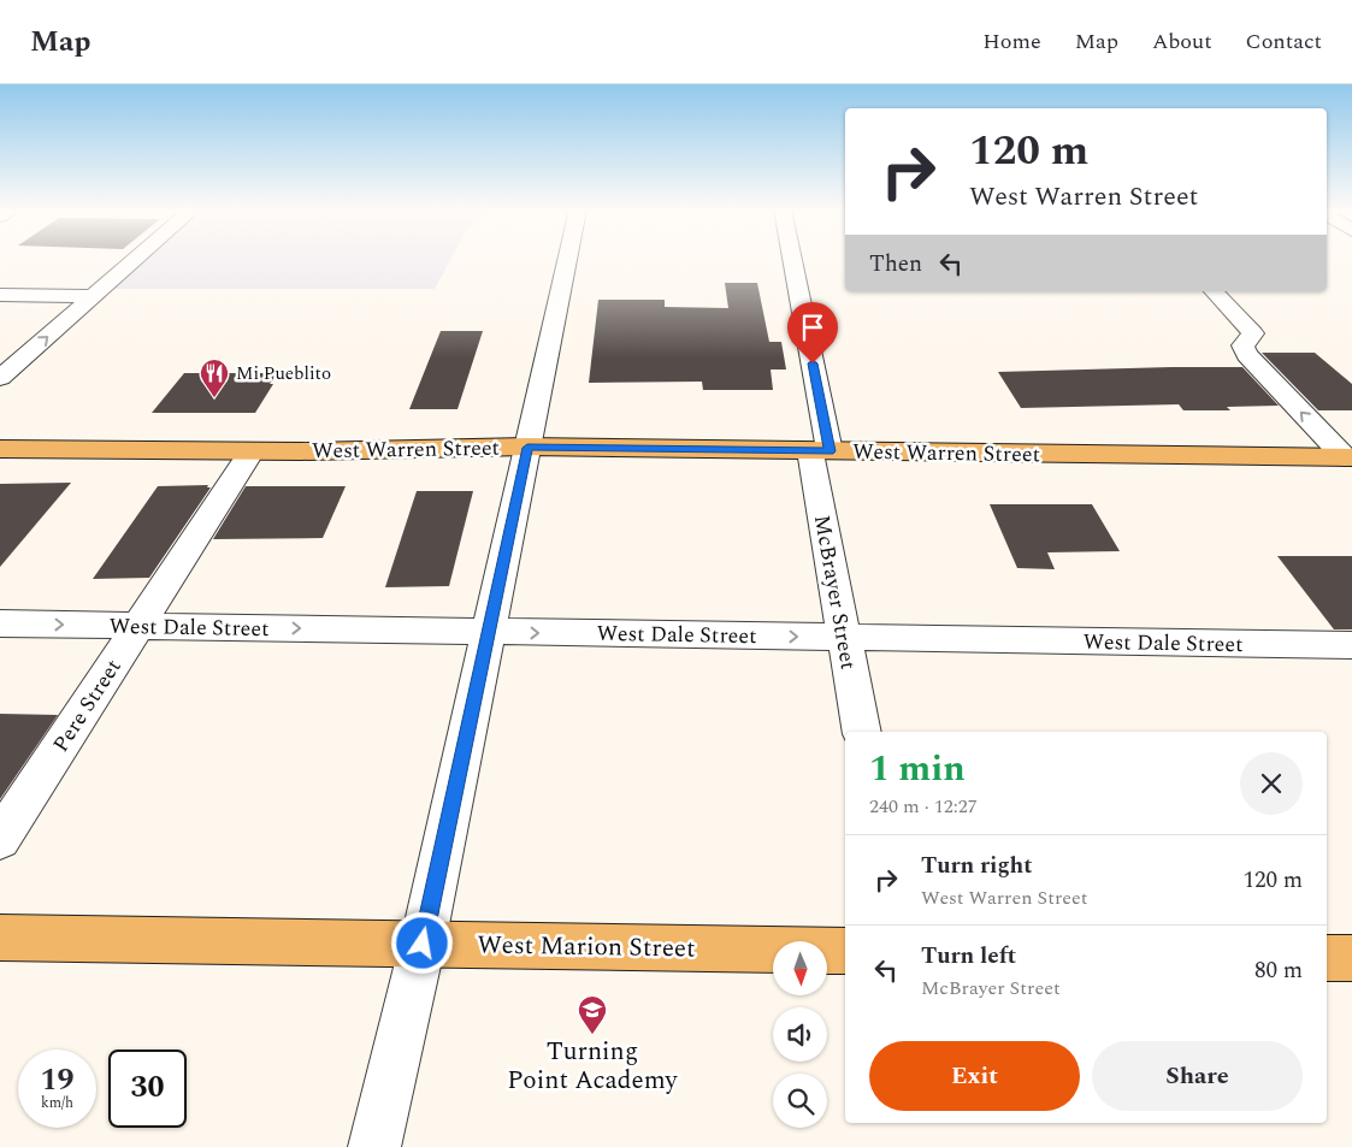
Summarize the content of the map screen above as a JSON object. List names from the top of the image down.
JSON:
{
  "streets": {
    "main road": ["West Warren Street", "West Marion Street"],
    "street": ["McBrayer Street", "West Dale Street", "Pere Street"]
  },
  "crossings": [
    ["West Warren Street", "McBrayer Street"],
    ["West Warren Street", "Pere Street"],
    ["McBrayer Street", "West Dale Street"],
    ["West Dale Street", "Pere Street"]
  ],
  "one_way": ["West Dale Street"],
  "places": {
    "restaurant": ["Mi Pueblito"],
    "school or university": ["Turning Point Academy"]
  },
  "north": "bottom",
  "page": {
    "header": "Map",
    "nav": [
      "Home",
      "Map",
      "About",
      "Contact"
    ],
    "turn": ["120 m", "West Warren Street"],
    "then": "Then",
    "heading": ["1 min", "240 m · 12:27"],
    "list": [
      {
        "name": "Turn right",
        "note": "West Warren Street",
        "value": "120 m"
      },
      {
        "name": "Turn left",
        "note": "McBrayer Street",
        "value": "80 m"
      }
    ],
    "buttons": ["Exit", "Share"],
    "speed": "19 km/h",
    "limit": "30"
  }
}
